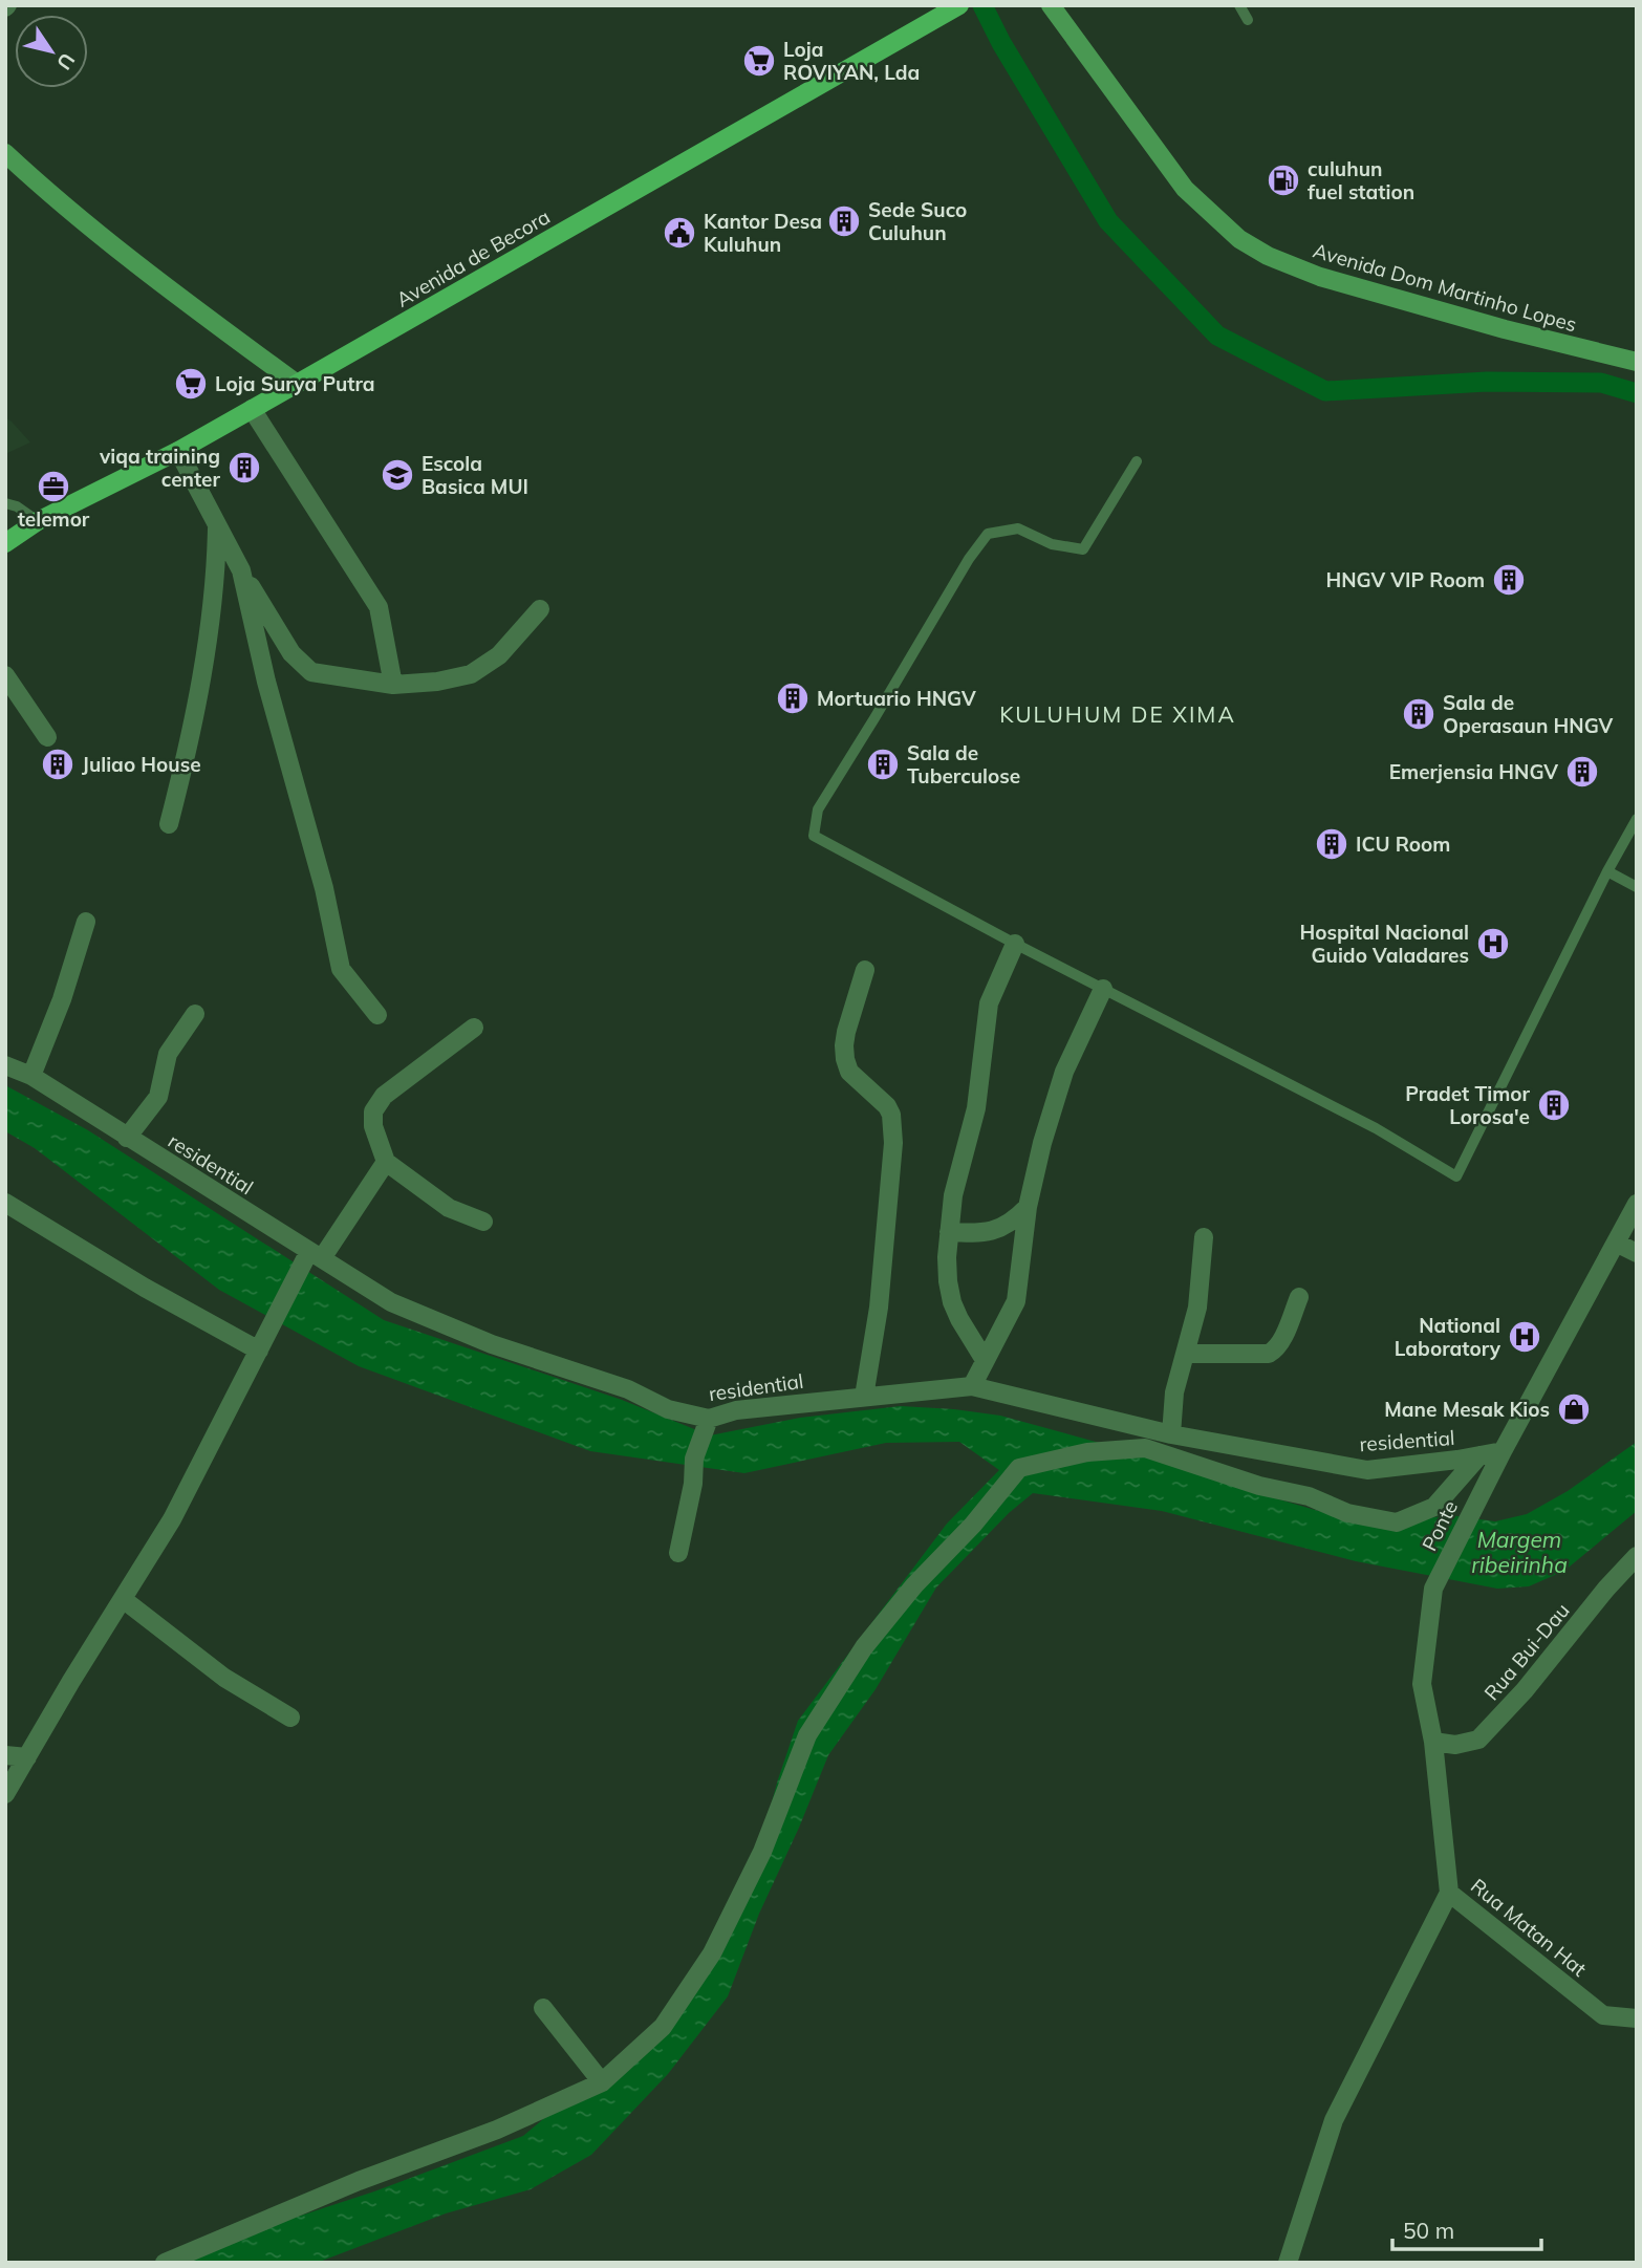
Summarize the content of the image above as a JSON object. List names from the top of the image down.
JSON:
{
  "streets": {
    "main road": ["Avenida de Becora", "Avenida Dom Martinho Lopes"],
    "street": [
      "residential",
      "Ponte",
      "Rua Bui-Dau",
      "Rua Matan Hat"
    ]
  },
  "crossings": [
    ["residential", "Ponte"],
    ["Ponte", "Rua Bui-Dau"],
    ["Ponte", "Rua Matan Hat"],
    ["Rua Bui-Dau", "Rua Matan Hat"]
  ],
  "districts": ["KULUHUM DE XIMA"],
  "water": ["Margem ribeirinha"],
  "places": {
    "supermarket": ["Loja ROVIYAN, Lda", "Loja Surya Putra"],
    "fuel station": ["culuhun fuel station"],
    "building": [
      "Sede Suco Culuhun",
      "viqa training center",
      "HNGV VIP Room",
      "Mortuario HNGV",
      "Sala de Operasaun HNGV",
      "Juliao House",
      "Sala de Tuberculose",
      "Emerjensia HNGV",
      "ICU Room",
      "Pradet Timor Lorosa'e"
    ],
    "public building": ["Kantor Desa Kuluhun"],
    "school or university": ["Escola Basica MUI"],
    "office": ["telemor"],
    "hospital": ["Hospital Nacional Guido Valadares", "National Laboratory"],
    "shop": ["Mane Mesak Kios"]
  },
  "scale_bar": "50 m",
  "north": "bottom right"
}
